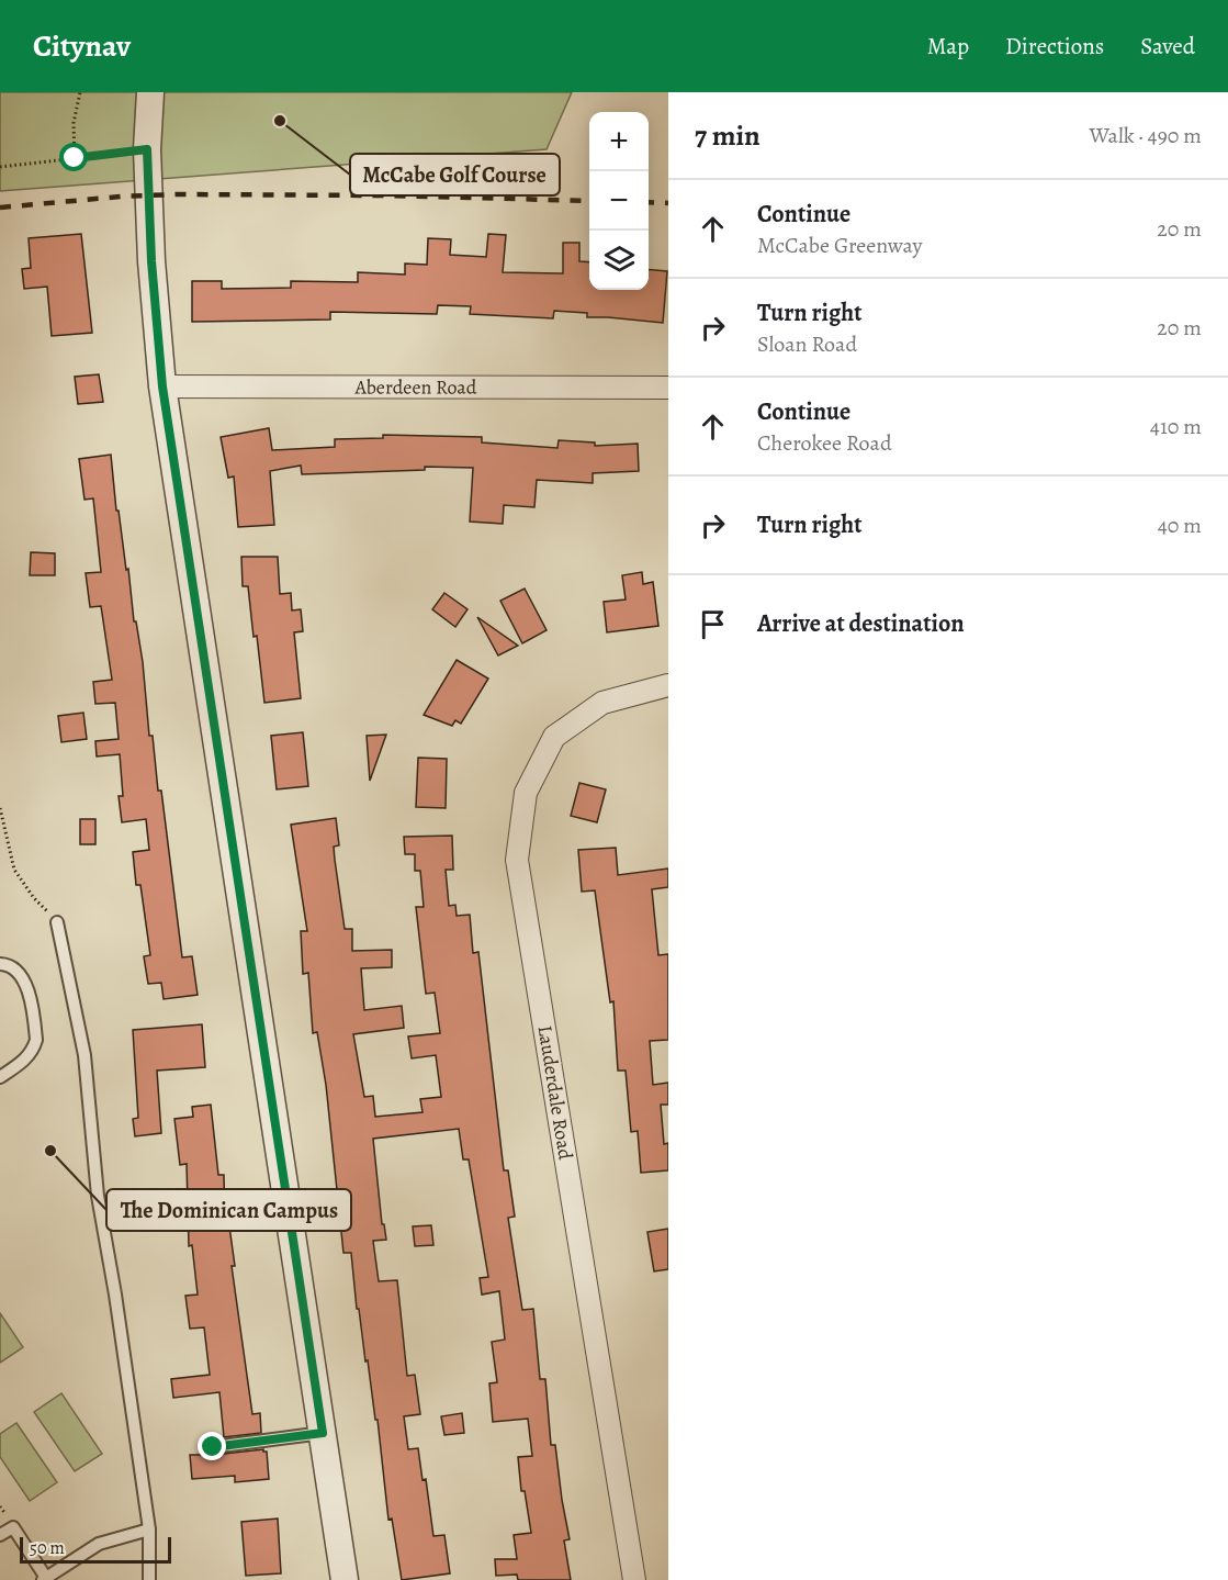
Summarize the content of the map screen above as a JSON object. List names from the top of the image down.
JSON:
{
  "streets": {
    "street": ["Aberdeen Road", "Lauderdale Road"]
  },
  "places": ["McCabe Golf Course", "The Dominican Campus"],
  "scale_bar": "50 m",
  "page": {
    "header": "Citynav",
    "nav": ["Map", "Directions", "Saved"],
    "heading": ["7 min", "Walk · 490 m"],
    "map_buttons": ["+", "−"],
    "list": [
      ["Continue", "McCabe Greenway", "20 m"],
      ["Turn right", "Sloan Road", "20 m"],
      ["Continue", "Cherokee Road", "410 m"],
      ["Turn right", "40 m"],
      "Arrive at destination"
    ],
    "scale": "50 m"
  }
}
